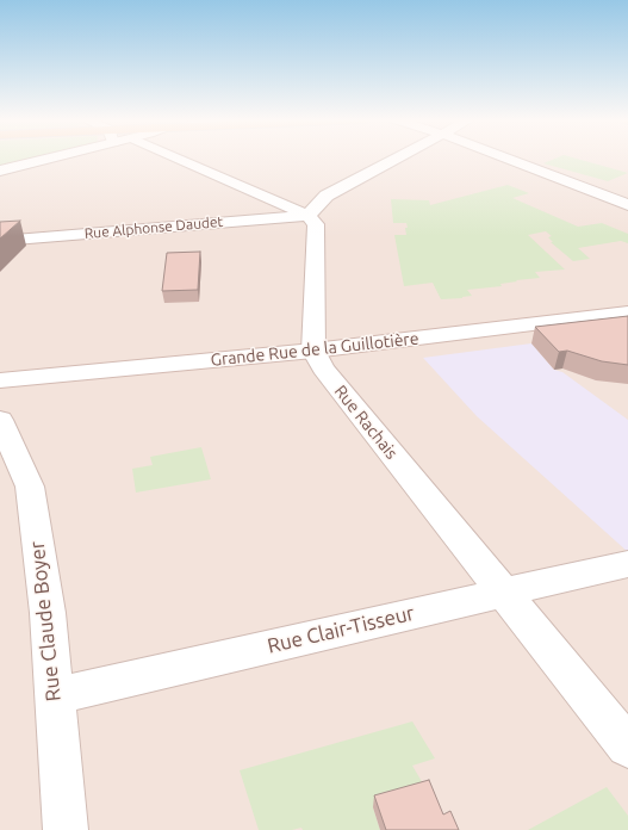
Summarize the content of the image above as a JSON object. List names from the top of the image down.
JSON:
{
  "streets": {
    "street": [
      "Rue Alphonse Daudet",
      "Grande Rue de la Guillotière",
      "Rue Rachais",
      "Rue Claude Boyer",
      "Rue Clair-Tisseur"
    ]
  },
  "crossings": [
    ["Grande Rue de la Guillotière", "Rue Rachais"],
    ["Rue Rachais", "Rue Clair-Tisseur"],
    ["Rue Claude Boyer", "Rue Clair-Tisseur"]
  ]
}
